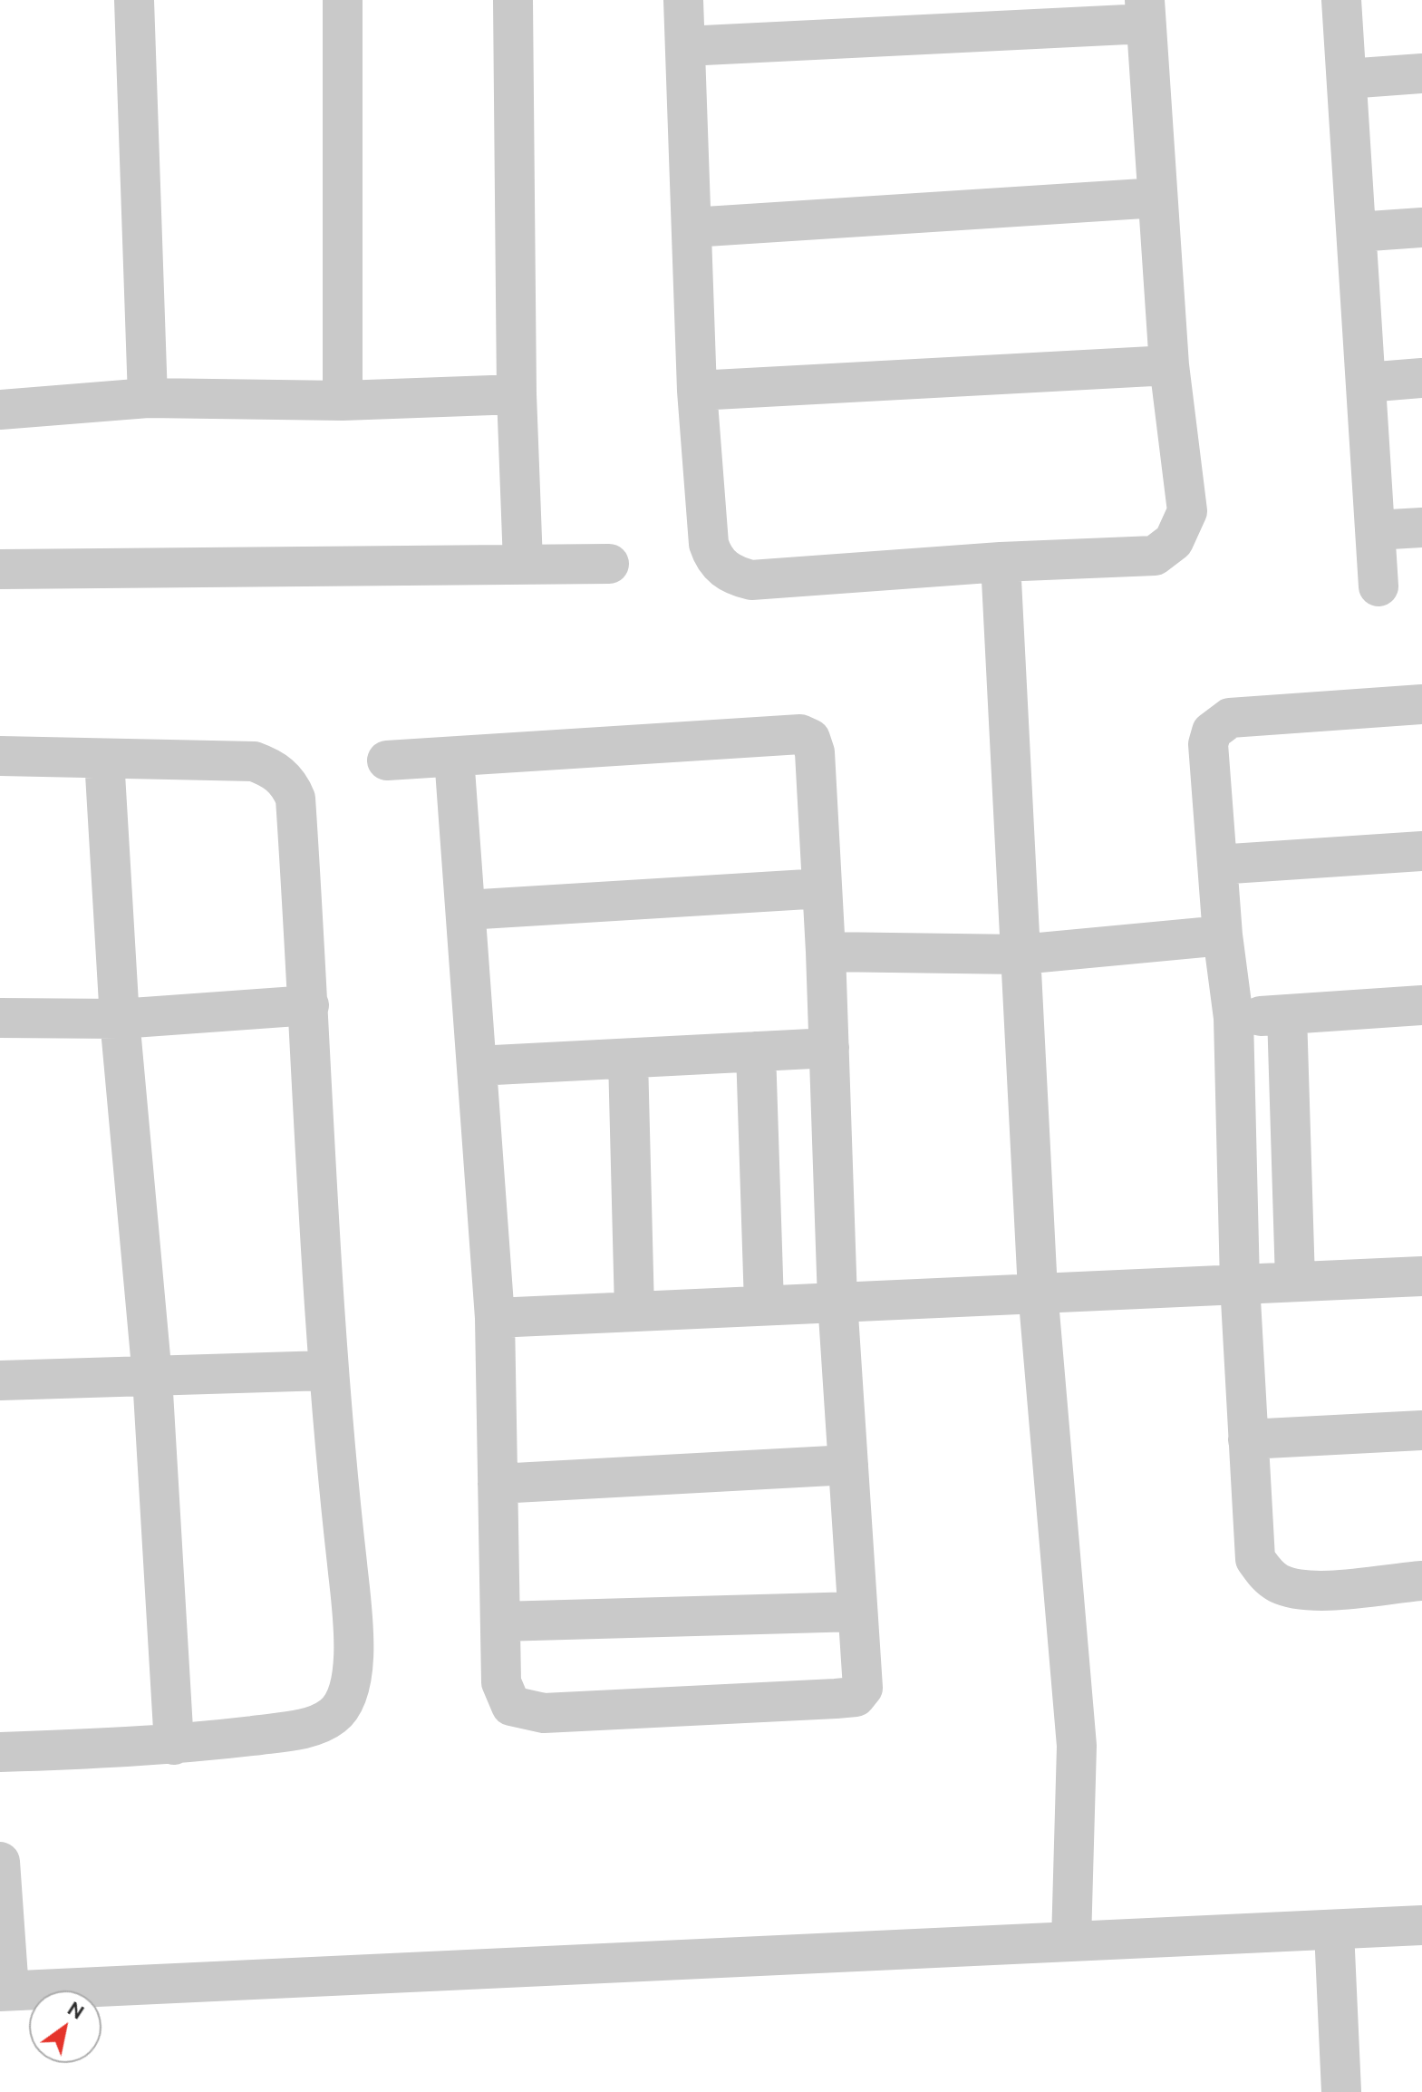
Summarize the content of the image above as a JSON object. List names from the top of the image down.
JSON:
{
  "north": "top right"
}
